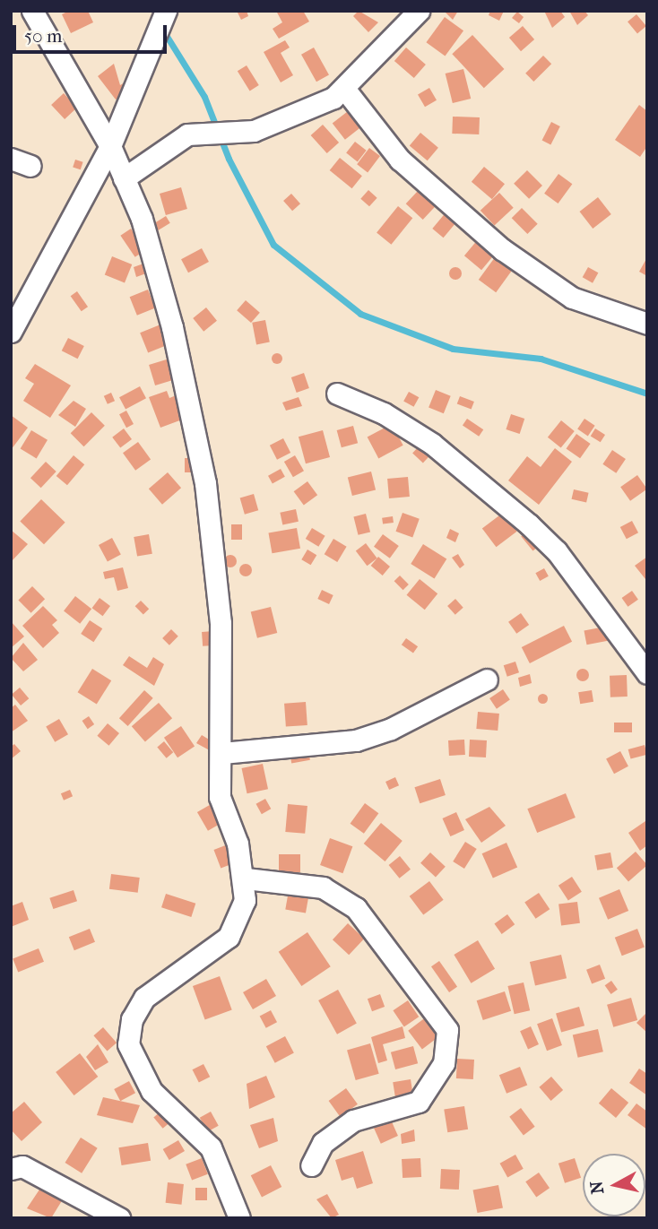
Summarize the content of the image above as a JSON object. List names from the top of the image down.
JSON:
{
  "scale_bar": "50 m",
  "north": "left"
}
